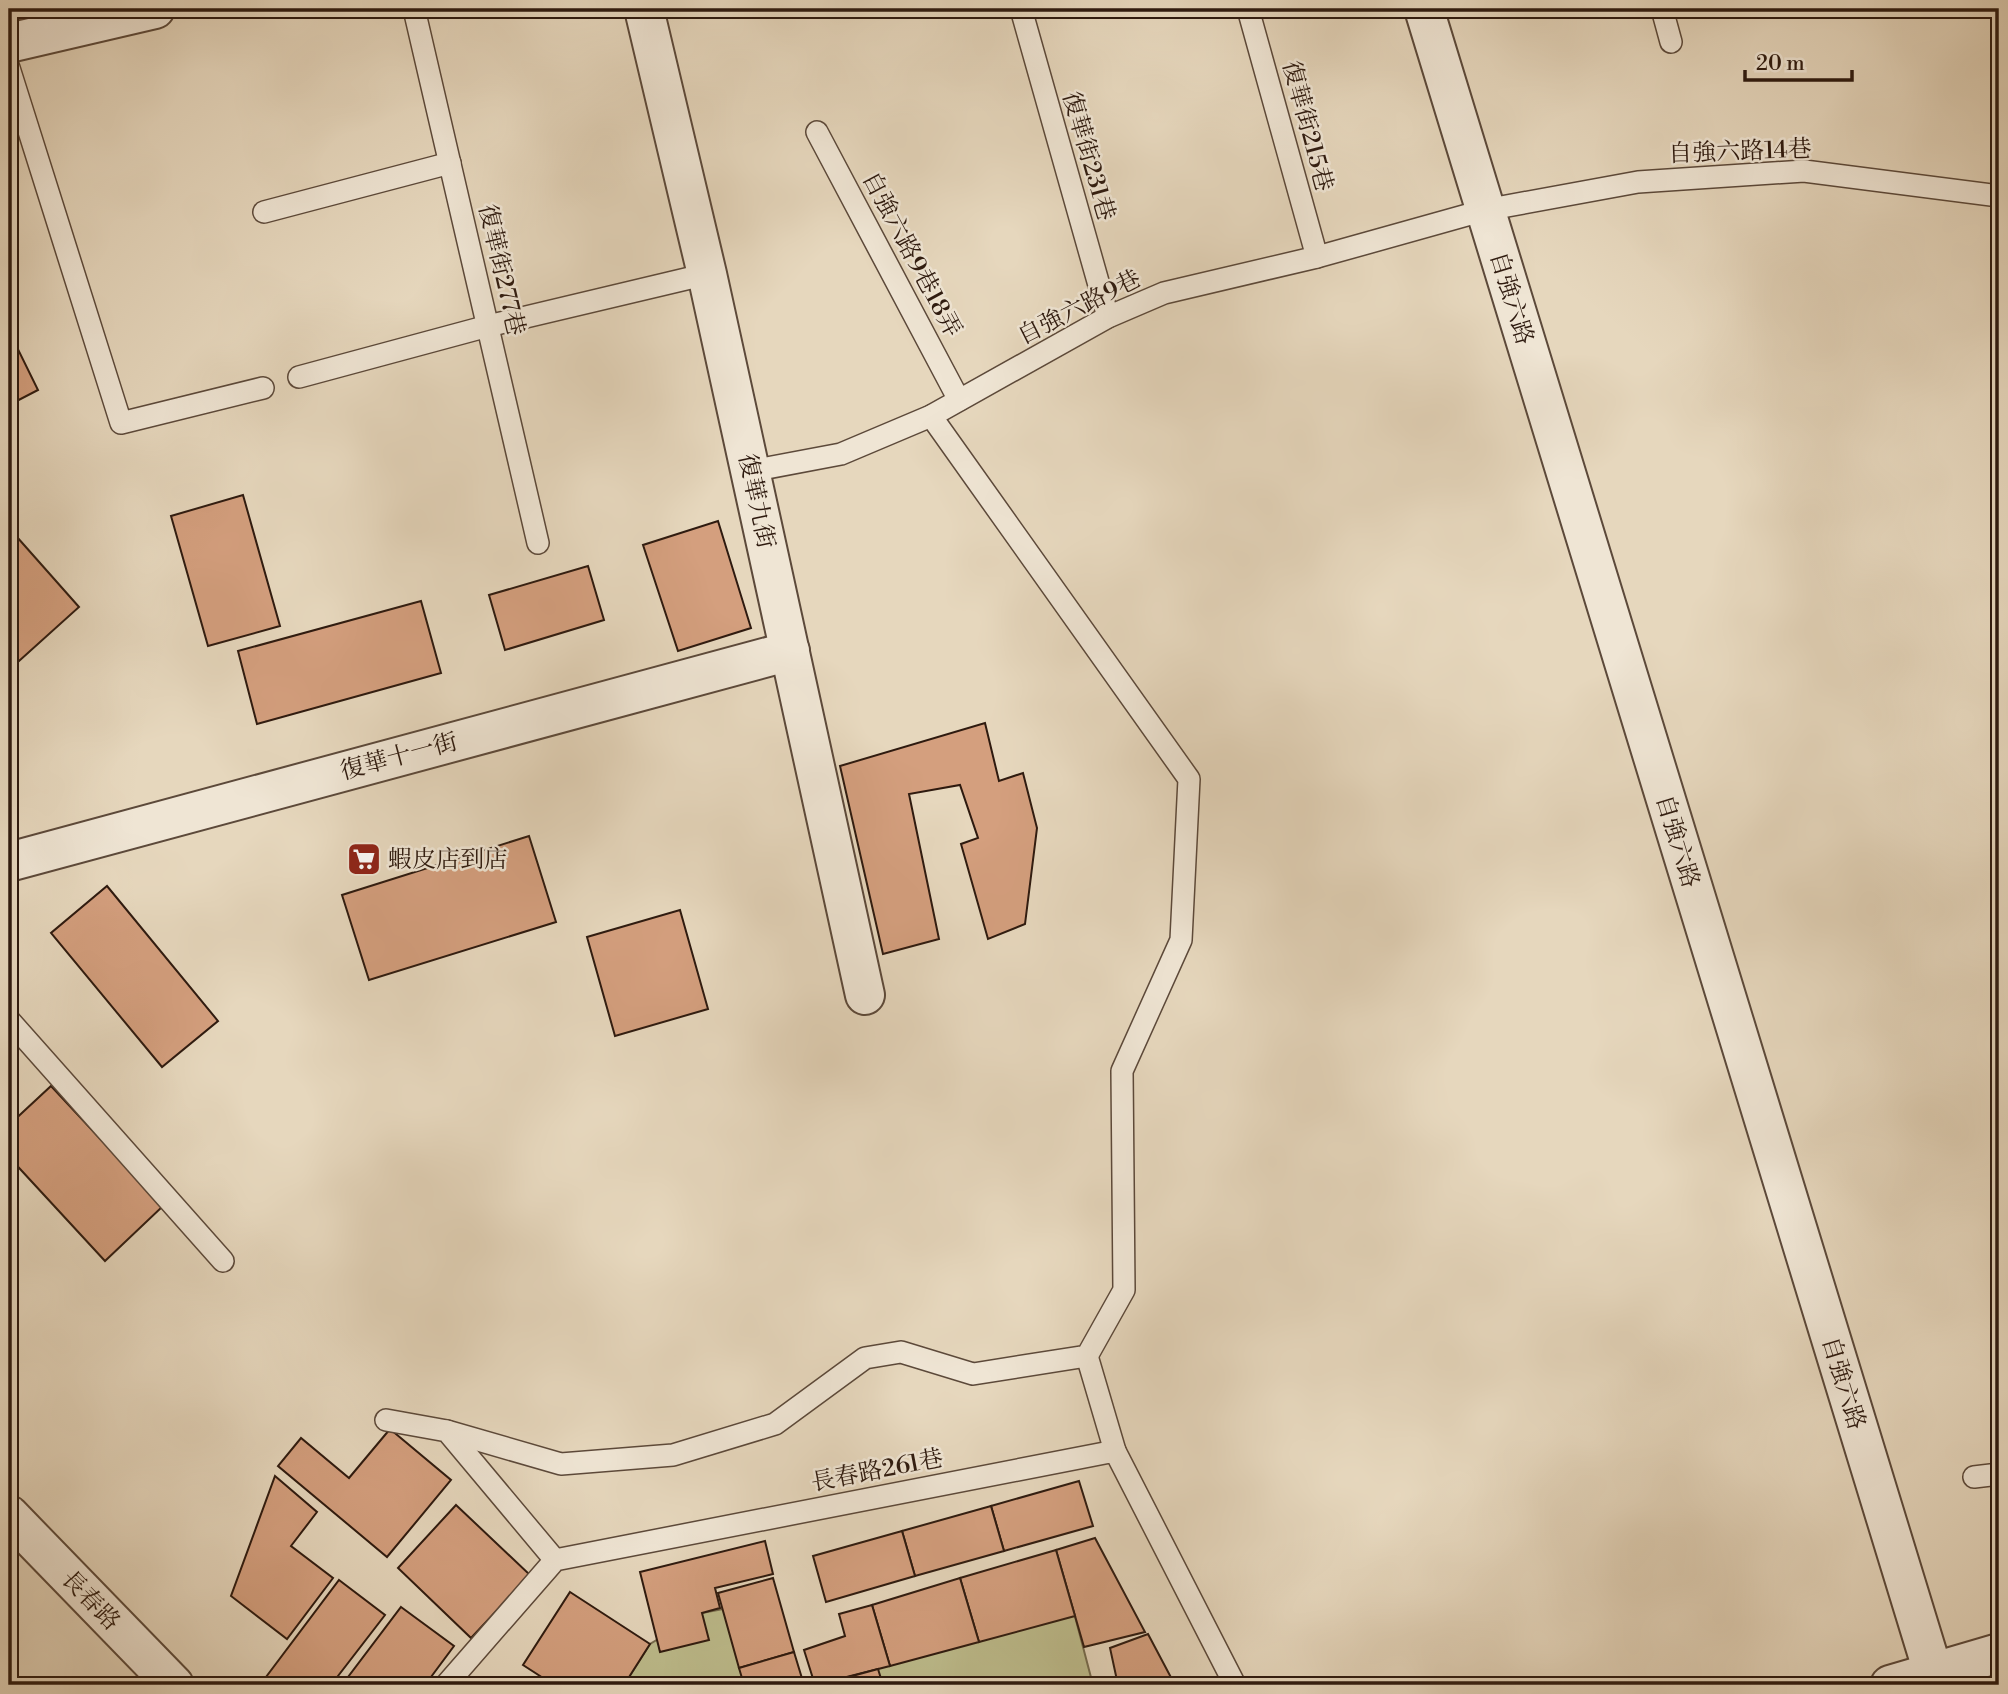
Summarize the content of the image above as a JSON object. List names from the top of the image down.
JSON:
{
  "streets": {
    "street": [
      "自強六路",
      "復華九街",
      "復華十一街",
      "長春路"
    ],
    "lane": [
      "復華街215巷",
      "自強六路14巷",
      "復華街231巷",
      "自強六路9巷18弄",
      "復華街277巷",
      "自強六路9巷",
      "長春路261巷"
    ]
  },
  "crossings": [
    ["復華街215巷", "自強六路9巷"],
    ["自強六路14巷", "自強六路"],
    ["自強六路14巷", "自強六路9巷"],
    ["復華街231巷", "自強六路9巷"],
    ["自強六路9巷18弄", "自強六路9巷"],
    ["自強六路", "自強六路9巷"],
    ["自強六路9巷", "復華九街"],
    ["復華九街", "復華十一街"]
  ],
  "places": {
    "supermarket": ["蝦皮店到店"]
  },
  "scale_bar": "20 m"
}
